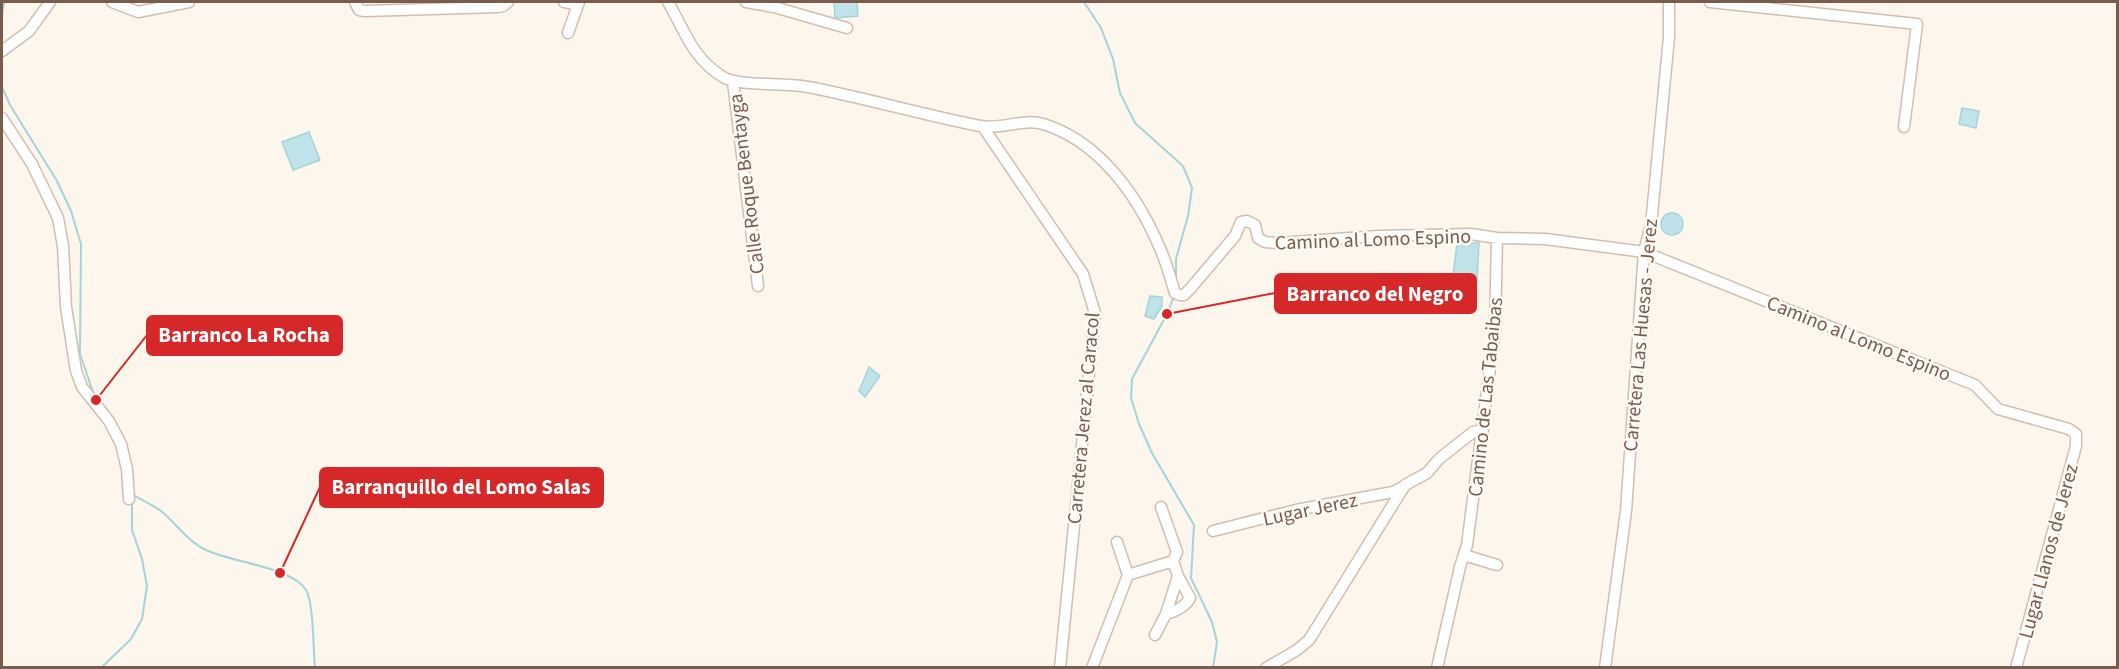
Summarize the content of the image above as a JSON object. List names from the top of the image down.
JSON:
{
  "streets": {
    "street": [
      "Calle Roque Bentayga",
      "Camino al Lomo Espino",
      "Carretera Las Huesas - Jerez",
      "Camino de Las Tabaibas",
      "Carretera Jerez al Caracol",
      "Lugar Jerez",
      "Lugar Llanos de Jerez"
    ]
  },
  "crossings": [
    ["Camino al Lomo Espino", "Carretera Las Huesas - Jerez"],
    ["Camino al Lomo Espino", "Camino de Las Tabaibas"],
    ["Camino al Lomo Espino", "Carretera Jerez al Caracol"],
    ["Camino al Lomo Espino", "Lugar Llanos de Jerez"]
  ],
  "places": ["Barranco del Negro", "Barranco La Rocha", "Barranquillo del Lomo Salas"]
}
